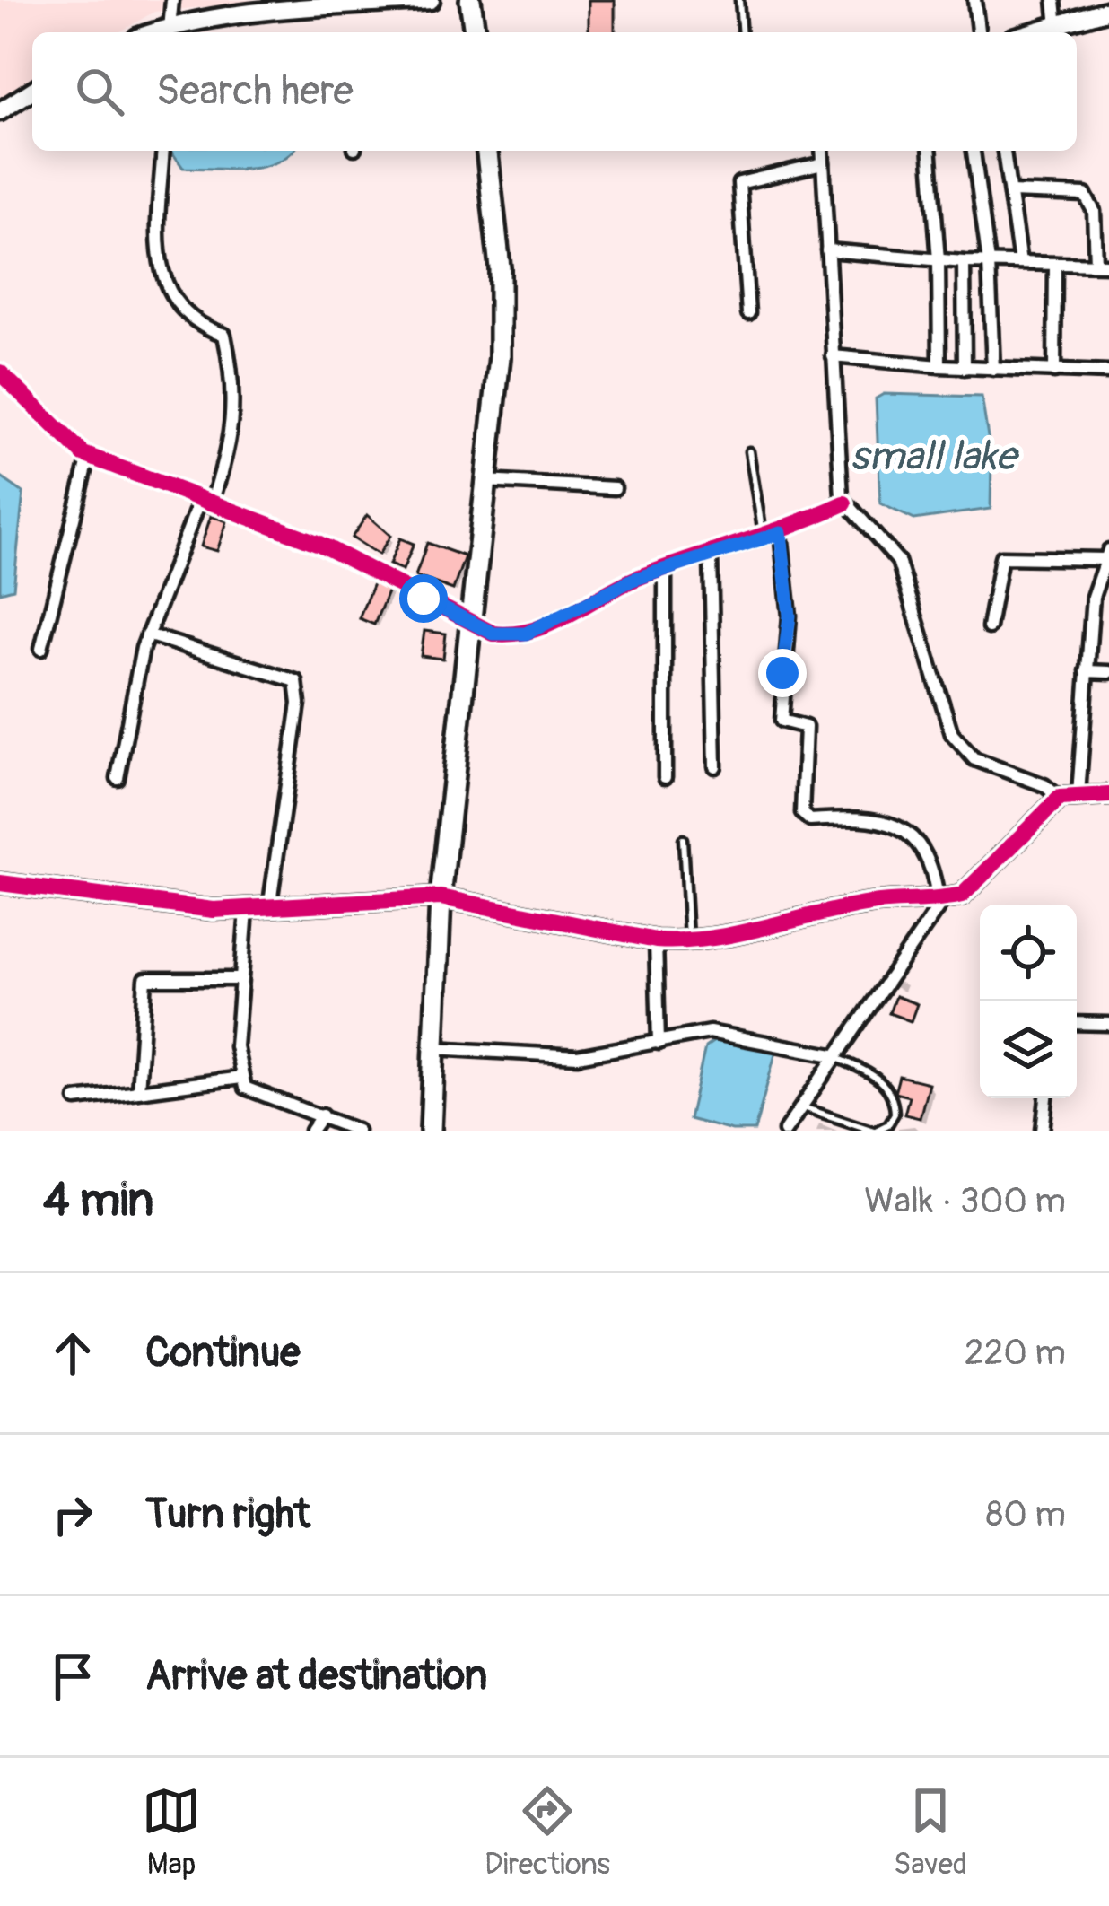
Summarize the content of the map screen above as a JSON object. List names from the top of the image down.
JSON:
{
  "water": ["small lake"],
  "page": {
    "search": "Search here",
    "heading": ["4 min", "Walk · 300 m"],
    "list": [
      ["Continue", "220 m"],
      ["Turn right", "80 m"],
      "Arrive at destination"
    ],
    "nav": ["Map", "Directions", "Saved"]
  }
}
